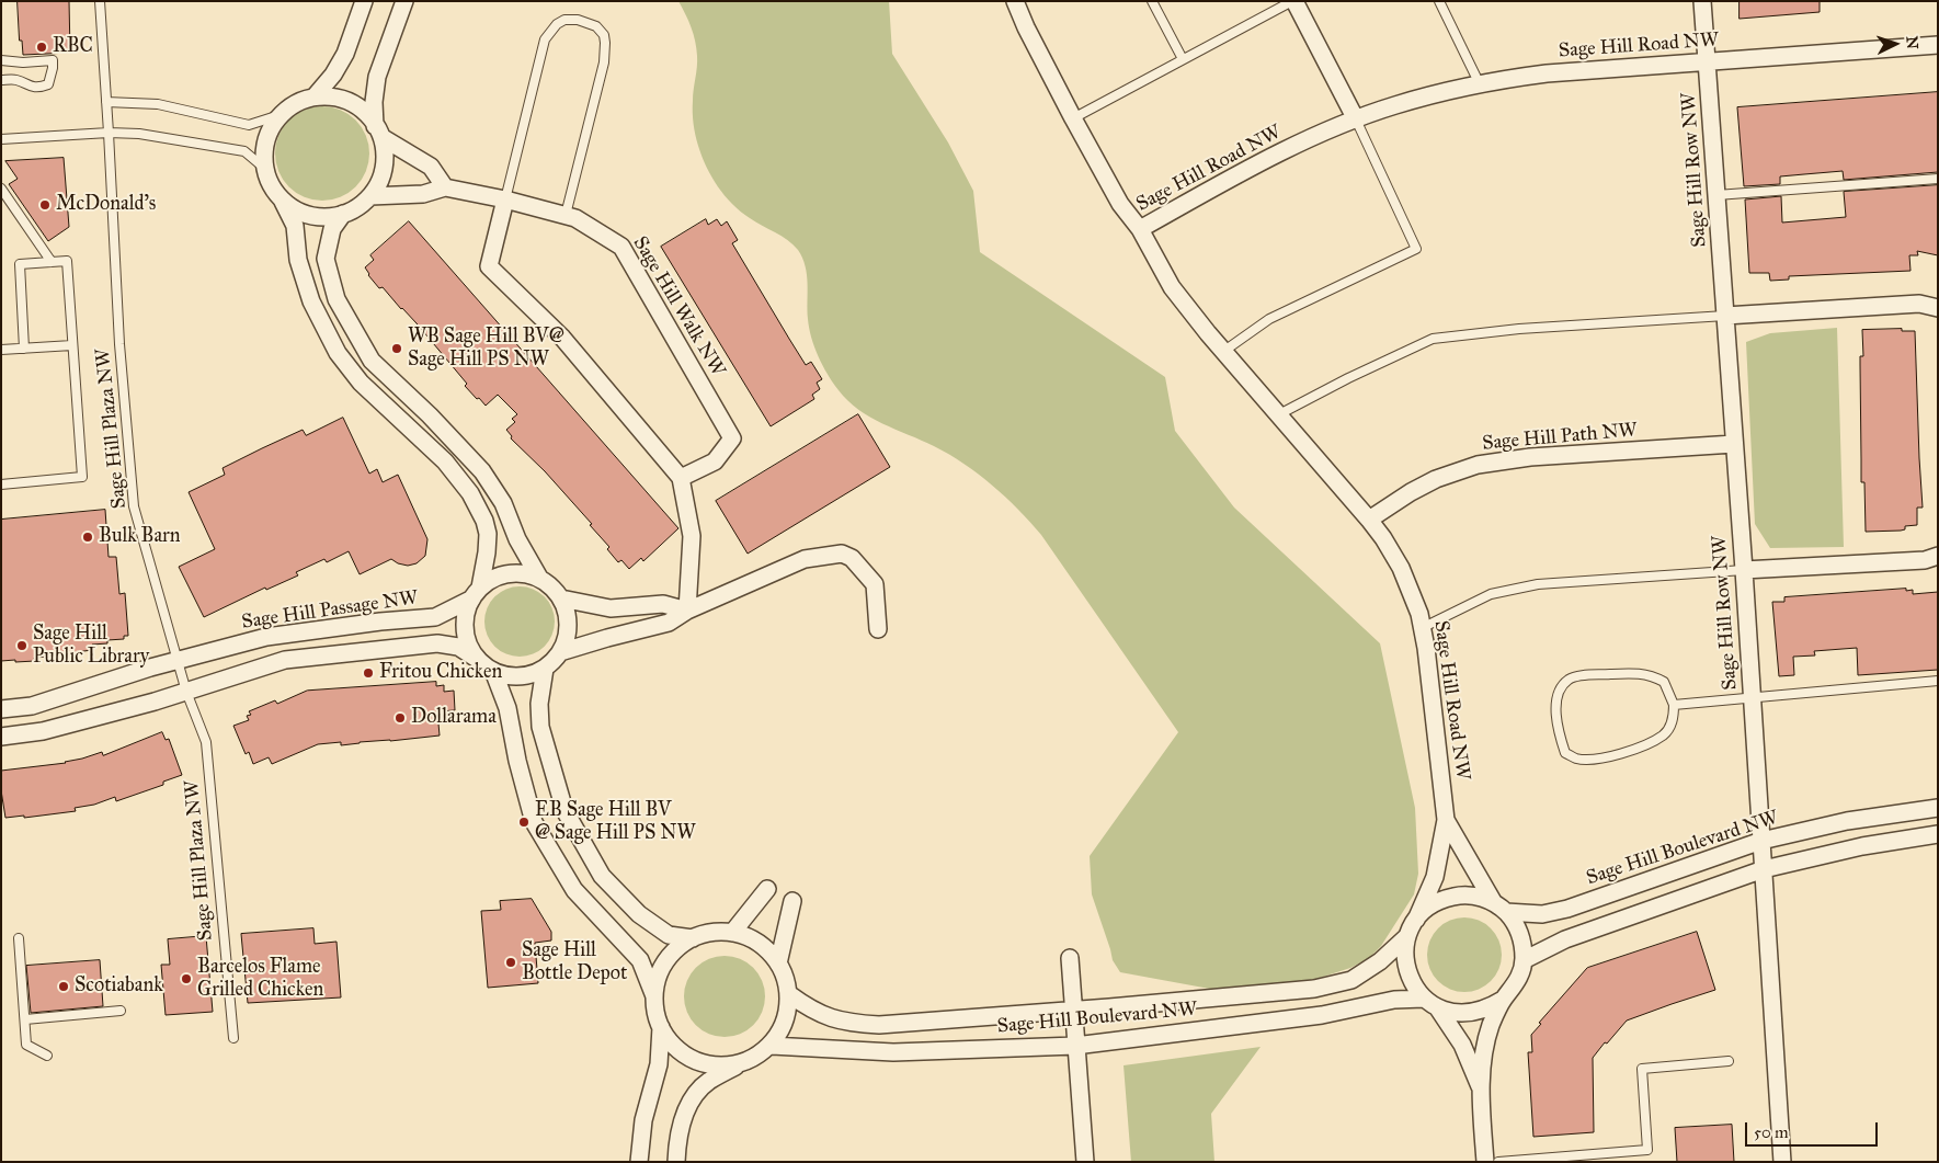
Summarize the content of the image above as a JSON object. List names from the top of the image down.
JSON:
{
  "streets": {
    "street": [
      "Sage Hill Road NW",
      "Sage Hill Row NW",
      "Sage Hill Walk NW",
      "Sage Hill Path NW",
      "Sage Hill Passage NW",
      "Sage Hill Boulevard NW"
    ],
    "lane": ["Sage Hill Plaza NW"]
  },
  "crossings": [
    ["Sage Hill Road NW", "Sage Hill Row NW"],
    ["Sage Hill Road NW", "Sage Hill Path NW"],
    ["Sage Hill Road NW", "Sage Hill Boulevard NW"],
    ["Sage Hill Row NW", "Sage Hill Path NW"],
    ["Sage Hill Row NW", "Sage Hill Boulevard NW"],
    ["Sage Hill Plaza NW", "Sage Hill Passage NW"]
  ],
  "places": [
    "RBC",
    "McDonald's",
    "WB Sage Hill BV@ Sage Hill PS NW",
    "Bulk Barn",
    "Sage Hill Public Library",
    "Fritou Chicken",
    "Dollarama",
    "EB Sage Hill BV @ Sage Hill PS NW",
    "Sage Hill Bottle Depot",
    "Barcelos Flame Grilled Chicken",
    "Scotiabank"
  ],
  "scale_bar": "50 m",
  "north": "right"
}
